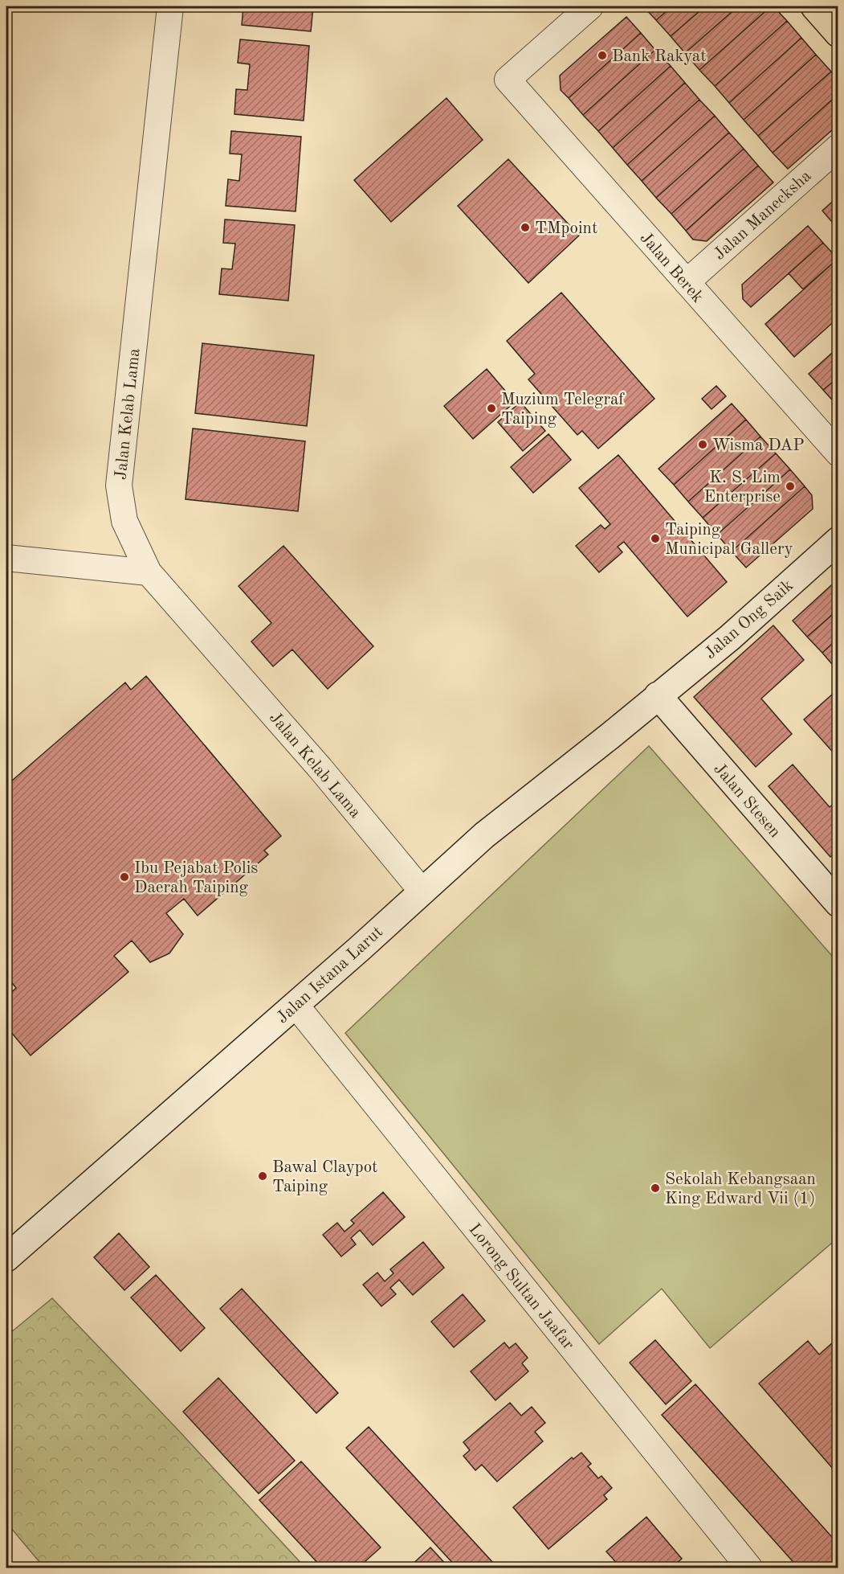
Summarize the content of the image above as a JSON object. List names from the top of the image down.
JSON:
{
  "streets": {
    "main road": ["Jalan Ong Saik", "Jalan Stesen", "Jalan Istana Larut"],
    "street": [
      "Jalan Manecksha",
      "Jalan Berek",
      "Jalan Kelab Lama",
      "Lorong Sultan Jaafar"
    ]
  },
  "crossings": [
    ["Jalan Manecksha", "Jalan Berek"],
    ["Jalan Kelab Lama", "Jalan Istana Larut"],
    ["Jalan Ong Saik", "Jalan Stesen"],
    ["Jalan Ong Saik", "Jalan Istana Larut"],
    ["Jalan Stesen", "Jalan Istana Larut"],
    ["Jalan Istana Larut", "Lorong Sultan Jaafar"]
  ],
  "places": [
    "Bank Rakyat",
    "TMpoint",
    "Muzium Telegraf Taiping",
    "Wisma DAP",
    "K. S. Lim Enterprise",
    "Taiping Municipal Gallery",
    "Ibu Pejabat Polis Daerah Taiping",
    "Bawal Claypot Taiping",
    "Sekolah Kebangsaan King Edward Vii (1)"
  ]
}
